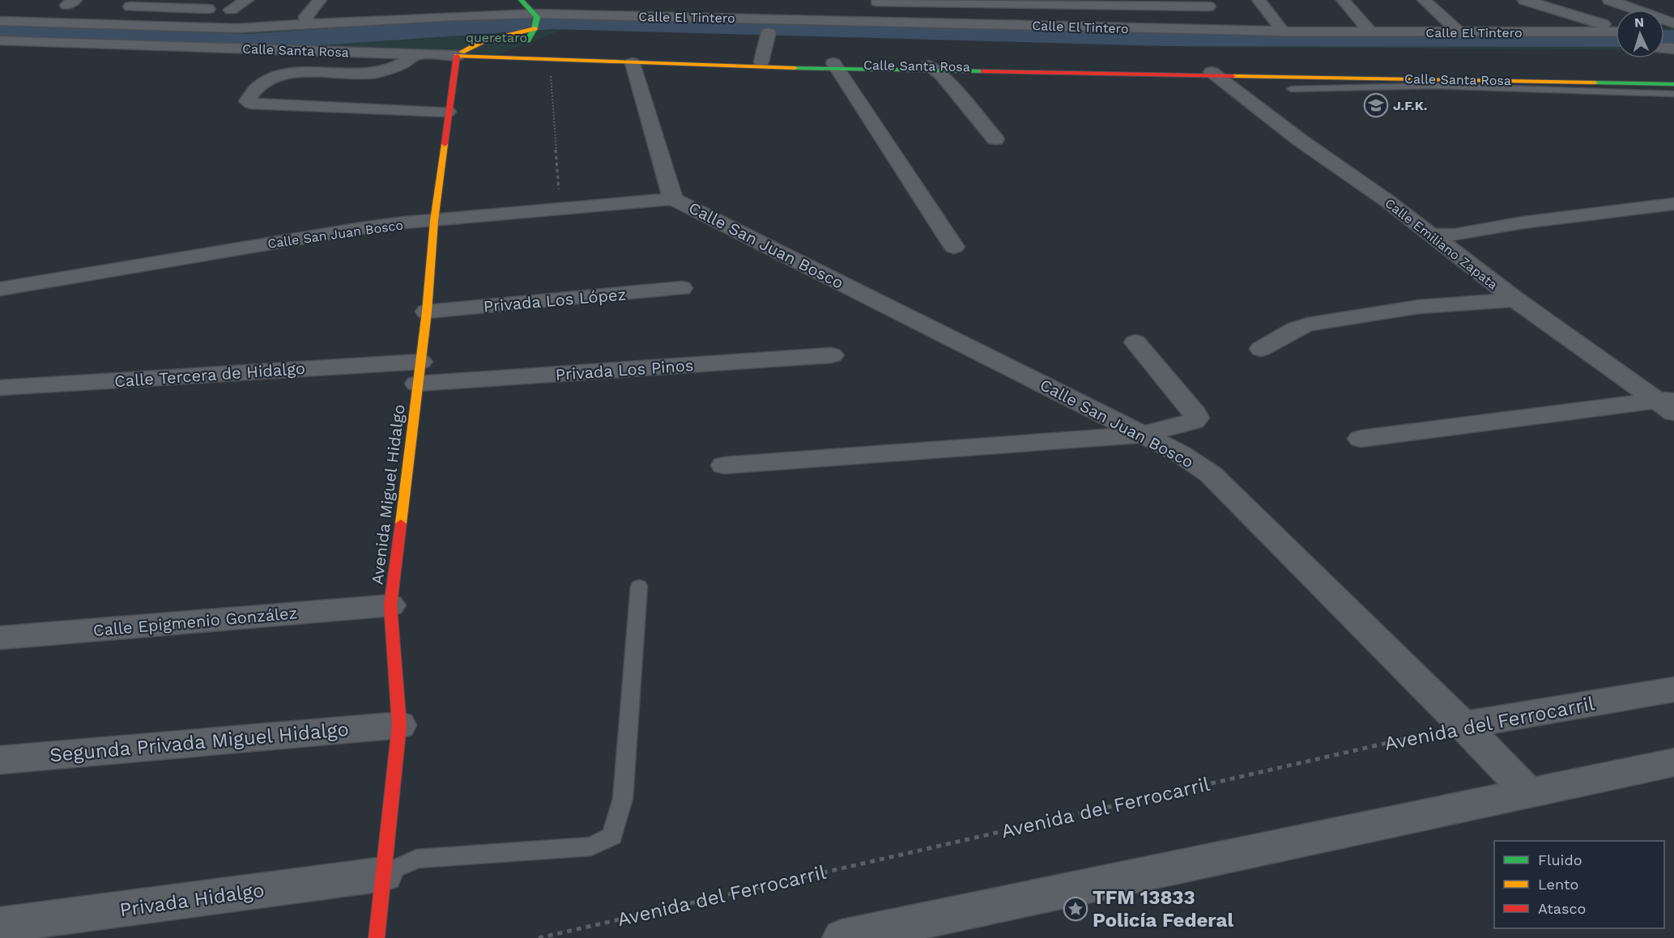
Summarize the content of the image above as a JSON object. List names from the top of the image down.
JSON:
{
  "streets": {
    "street": [
      "Calle El Tintero",
      "Calle Santa Rosa",
      "Calle San Juan Bosco",
      "Calle Emiliano Zapata",
      "Privada Los López",
      "Privada Los Pinos",
      "Calle Tercera de Hidalgo",
      "Avenida Miguel Hidalgo",
      "Calle Epigmenio González",
      "Avenida del Ferrocarril",
      "Segunda Privada Miguel Hidalgo",
      "Privada Hidalgo"
    ]
  },
  "crossings": [
    ["Calle Santa Rosa", "Calle San Juan Bosco"],
    ["Calle Santa Rosa", "Calle Emiliano Zapata"],
    ["Calle Santa Rosa", "Avenida Miguel Hidalgo"],
    ["Calle San Juan Bosco", "Avenida Miguel Hidalgo"],
    ["Calle San Juan Bosco", "Avenida del Ferrocarril"],
    ["Privada Los López", "Avenida Miguel Hidalgo"],
    ["Privada Los Pinos", "Calle Tercera de Hidalgo"],
    ["Privada Los Pinos", "Avenida Miguel Hidalgo"],
    ["Calle Tercera de Hidalgo", "Avenida Miguel Hidalgo"],
    ["Avenida Miguel Hidalgo", "Calle Epigmenio González"],
    ["Avenida Miguel Hidalgo", "Segunda Privada Miguel Hidalgo"],
    ["Avenida Miguel Hidalgo", "Privada Hidalgo"]
  ],
  "parks": ["queretaro"],
  "places": {
    "school or university": ["J.F.K."],
    "place": ["TFM 13833 Policía Federal"]
  },
  "legend": ["Fluido", "Lento", "Atasco"],
  "north": "top"
}
